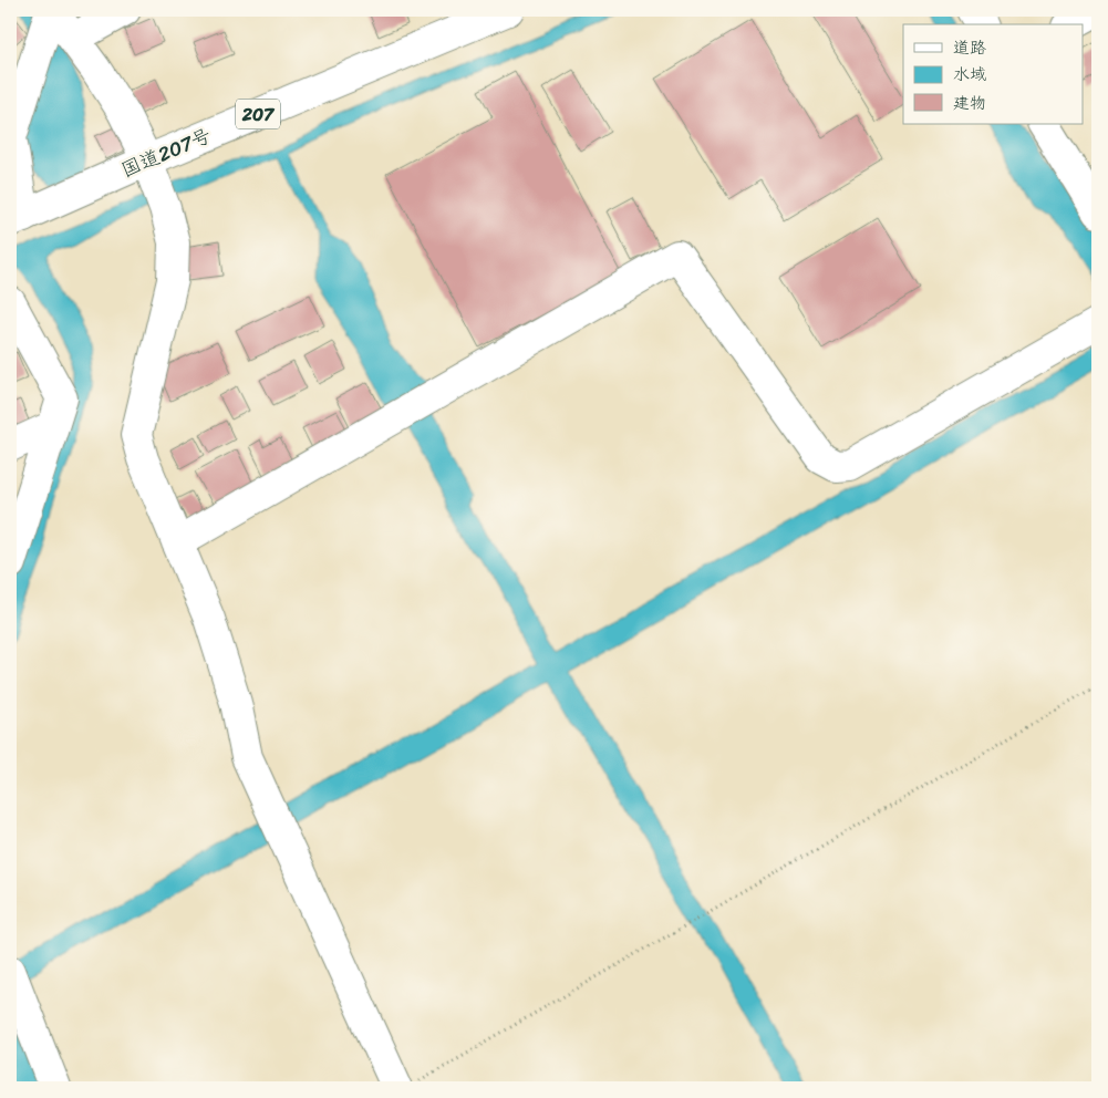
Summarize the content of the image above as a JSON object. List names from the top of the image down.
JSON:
{
  "streets": {
    "main road": ["207", "国道207号"]
  },
  "legend": ["道路", "水域", "建物"]
}
